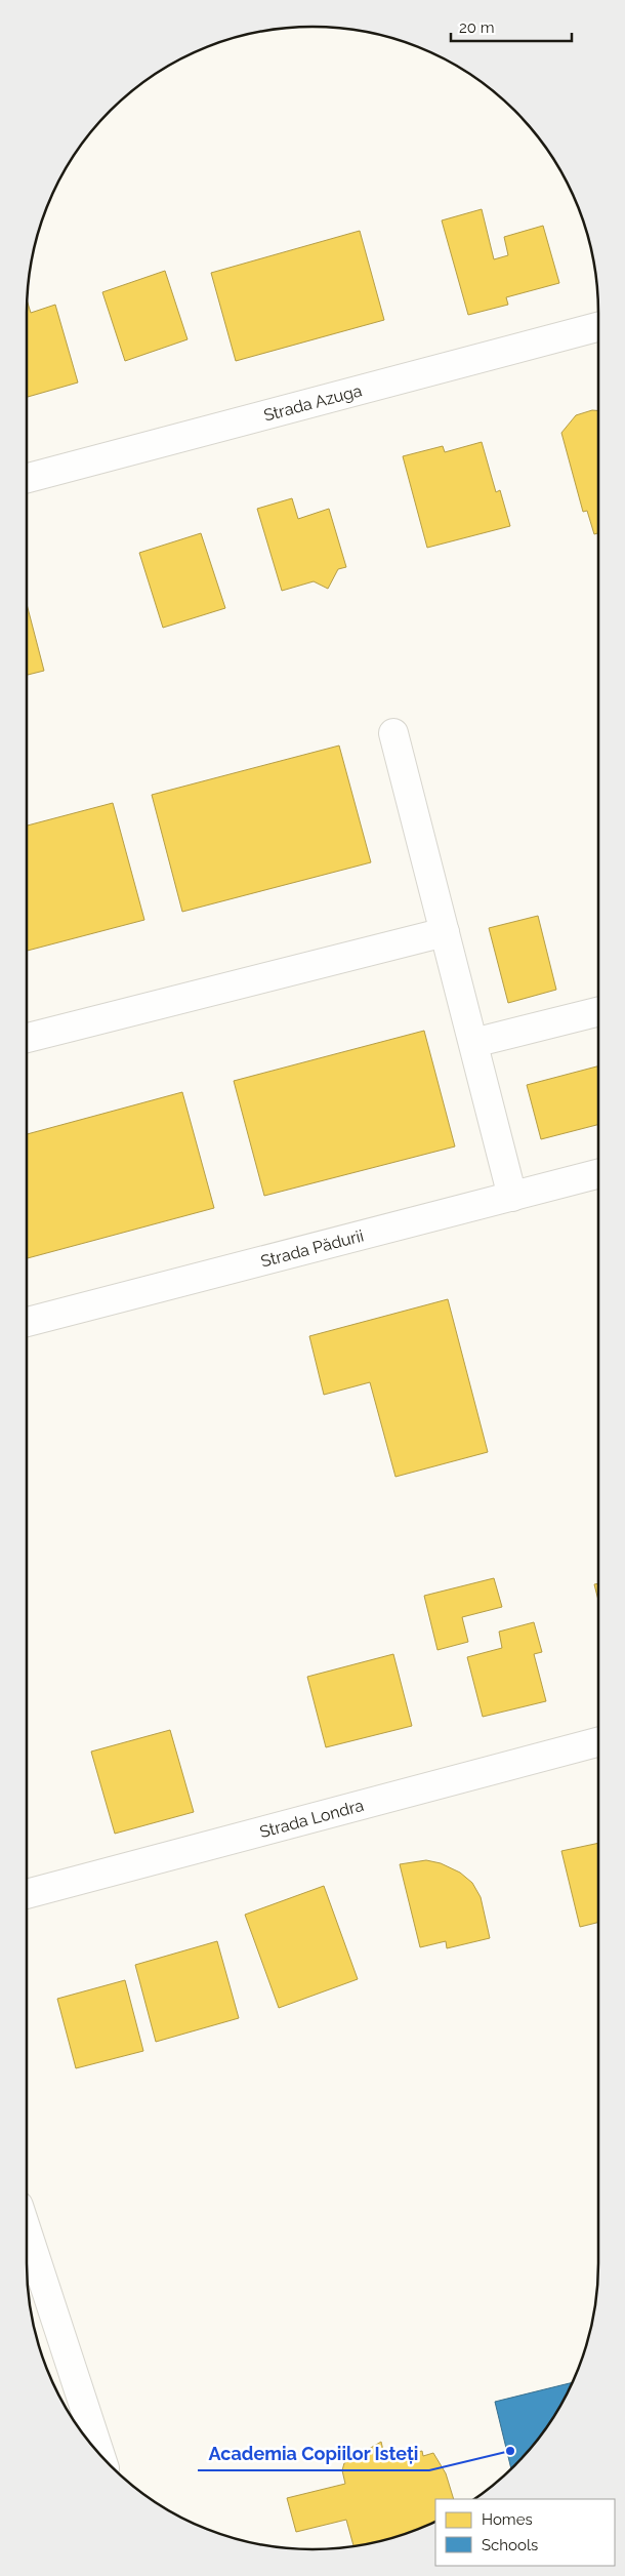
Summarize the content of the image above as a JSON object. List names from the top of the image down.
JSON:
{
  "streets": {
    "street": ["Strada Azuga", "Strada Pădurii", "Strada Londra"]
  },
  "places": ["Academia Copiilor Isteți"],
  "legend": ["Homes", "Schools"],
  "scale_bar": "20 m"
}
